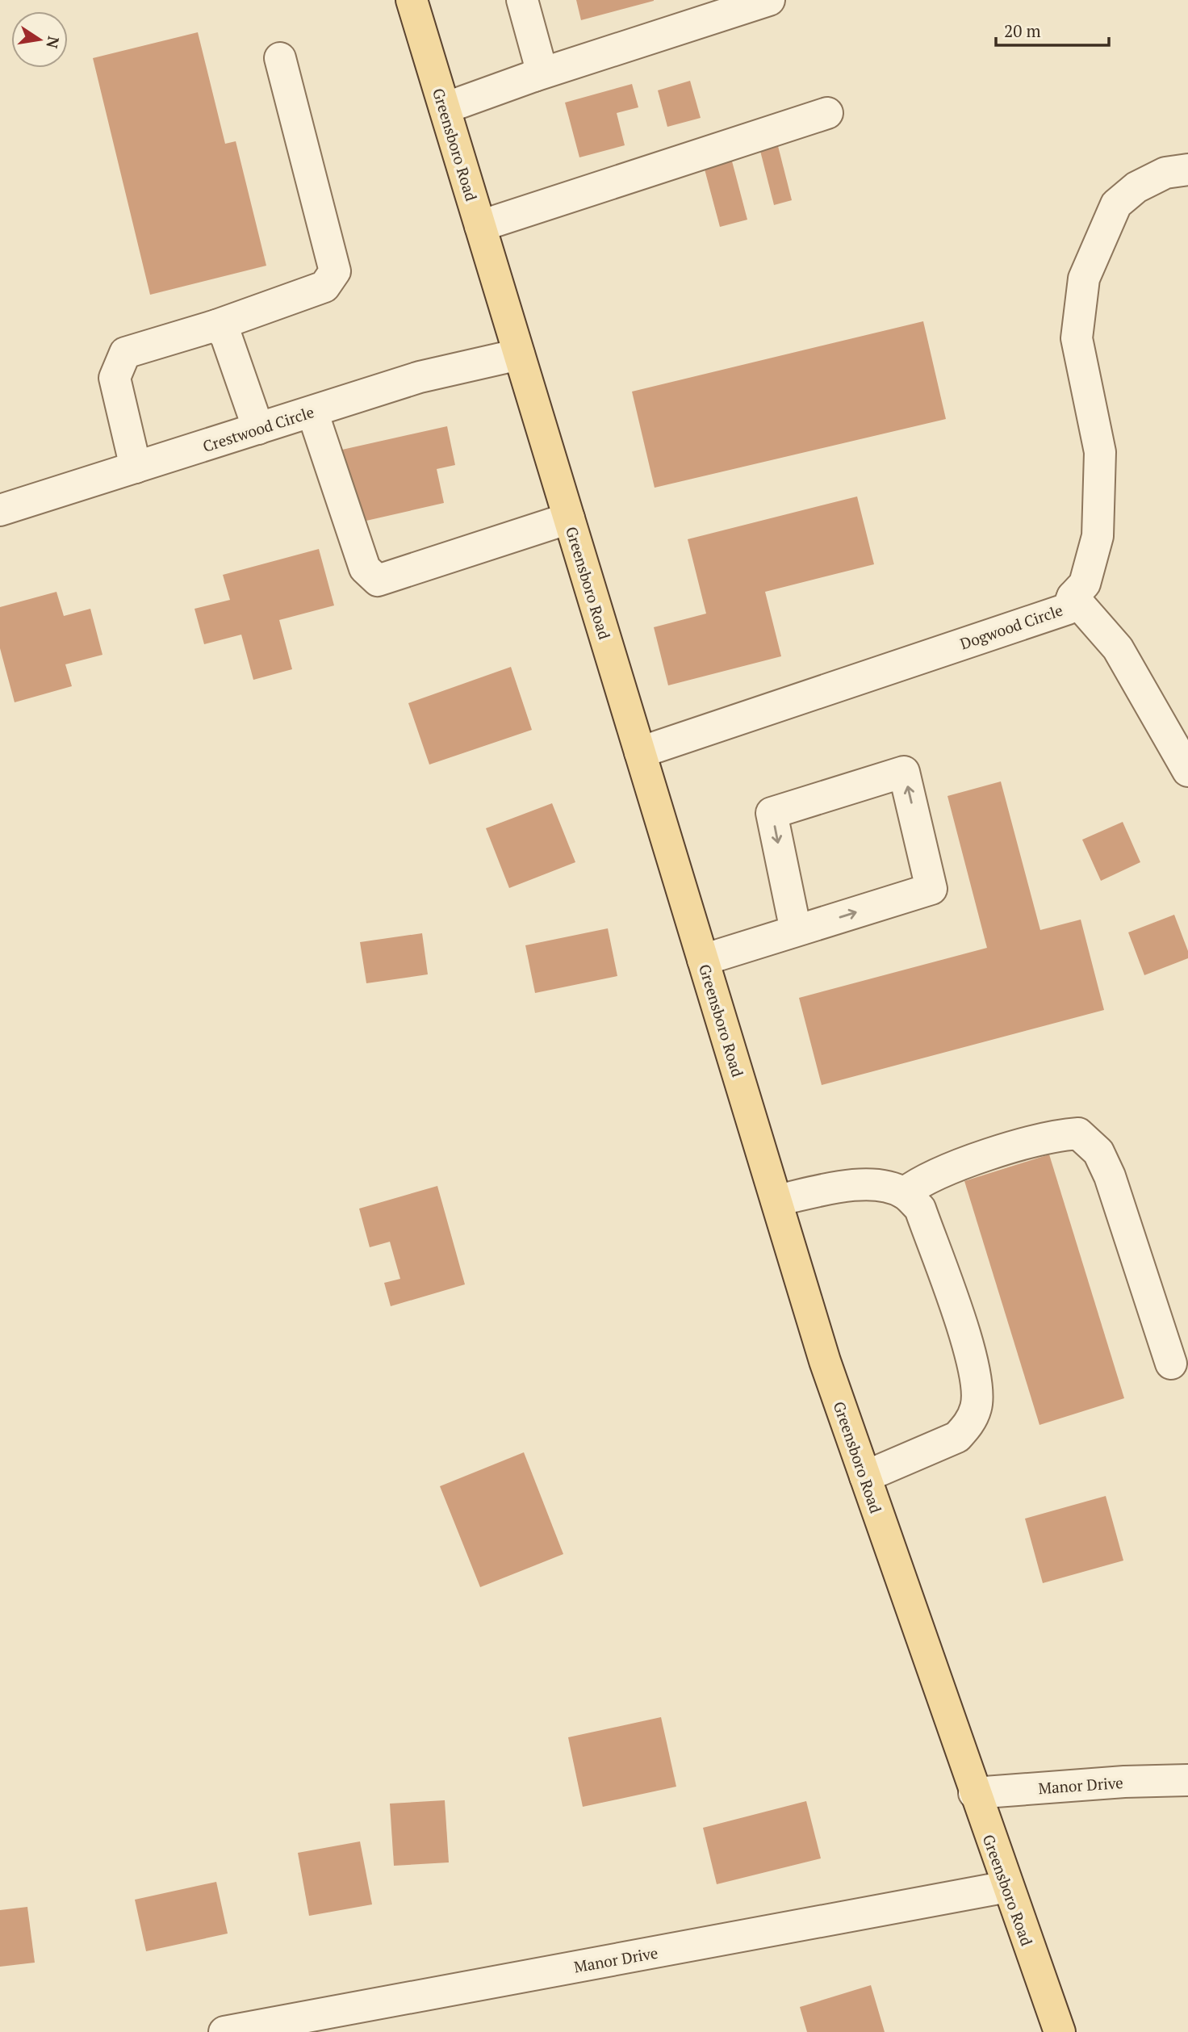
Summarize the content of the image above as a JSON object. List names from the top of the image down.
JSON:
{
  "streets": {
    "main road": ["Greensboro Road"],
    "street": ["Crestwood Circle", "Dogwood Circle", "Manor Drive"]
  },
  "crossings": [
    ["Greensboro Road", "Crestwood Circle"],
    ["Greensboro Road", "Dogwood Circle"],
    ["Greensboro Road", "Manor Drive"]
  ],
  "scale_bar": "20 m",
  "north": "right"
}
